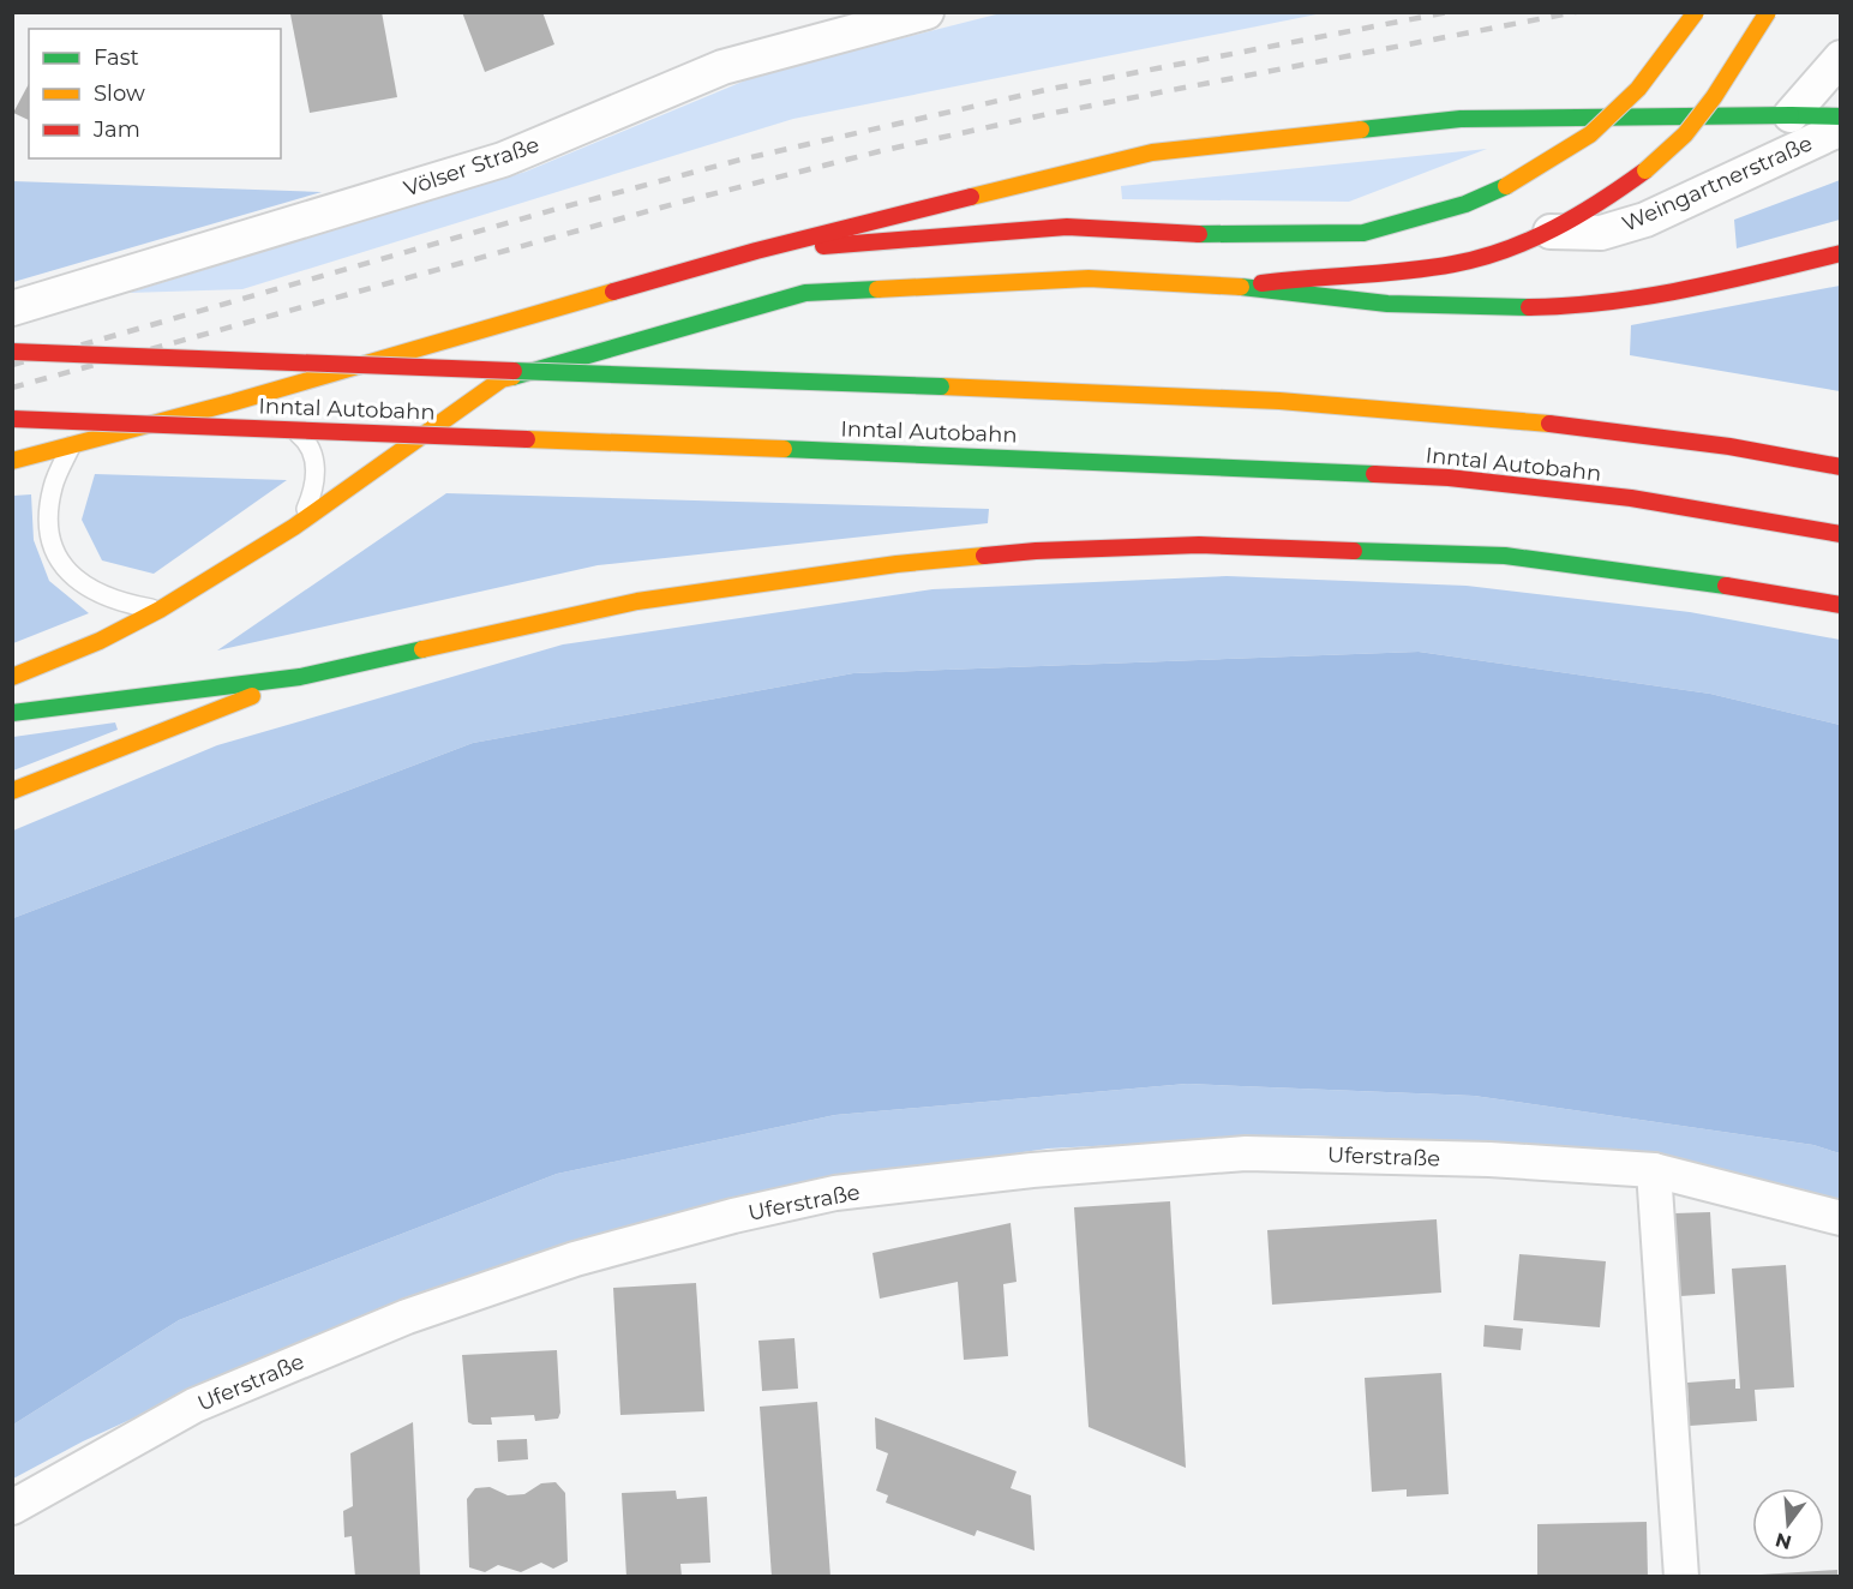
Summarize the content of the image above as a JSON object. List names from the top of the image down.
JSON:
{
  "streets": {
    "main road": ["Inntal Autobahn"],
    "street": ["Völser Straße", "Weingartnerstraße", "Uferstraße"]
  },
  "legend": ["Fast", "Slow", "Jam"],
  "north": "bottom"
}
